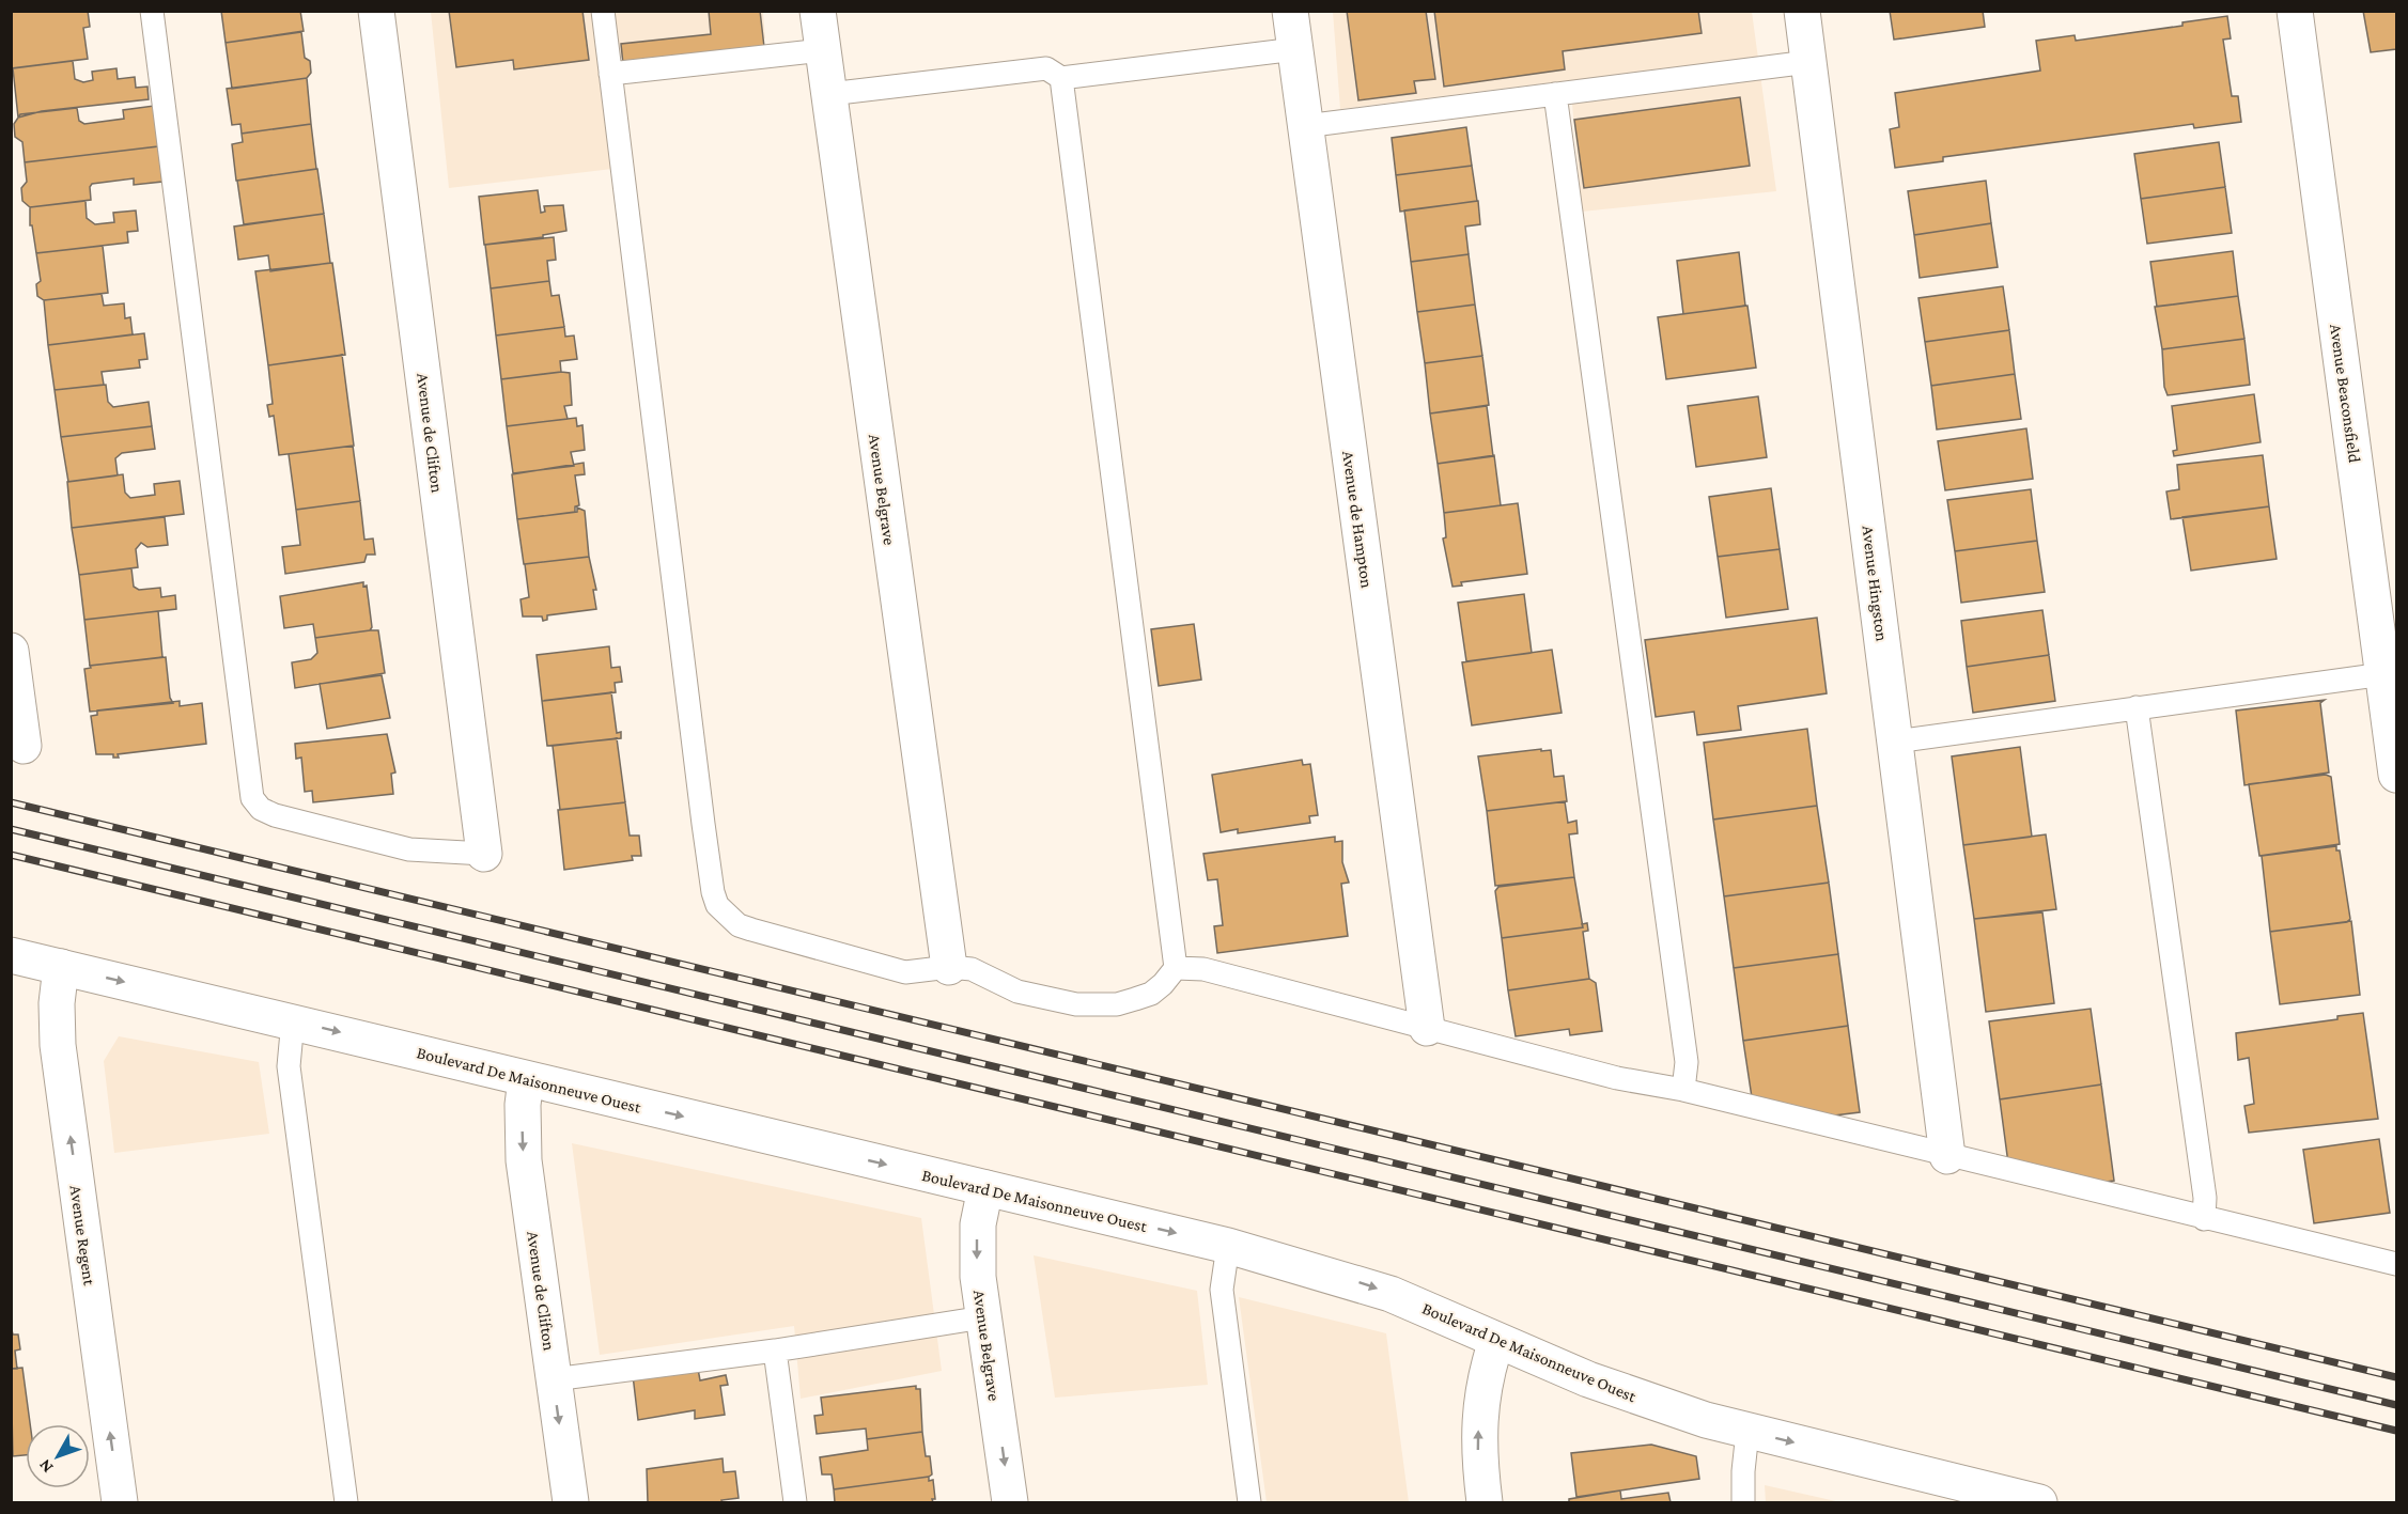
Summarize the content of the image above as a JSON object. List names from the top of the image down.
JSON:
{
  "streets": {
    "street": [
      "Avenue Beaconsfield",
      "Avenue de Clifton",
      "Avenue Belgrave",
      "Avenue de Hampton",
      "Avenue Hingston",
      "Boulevard De Maisonneuve Ouest",
      "Avenue Regent"
    ]
  },
  "crossings": [
    ["Avenue de Clifton", "Boulevard De Maisonneuve Ouest"],
    ["Avenue Belgrave", "Boulevard De Maisonneuve Ouest"],
    ["Boulevard De Maisonneuve Ouest", "Avenue Regent"]
  ],
  "one_way": ["Boulevard De Maisonneuve Ouest", "Avenue Regent"],
  "north": "bottom left"
}
